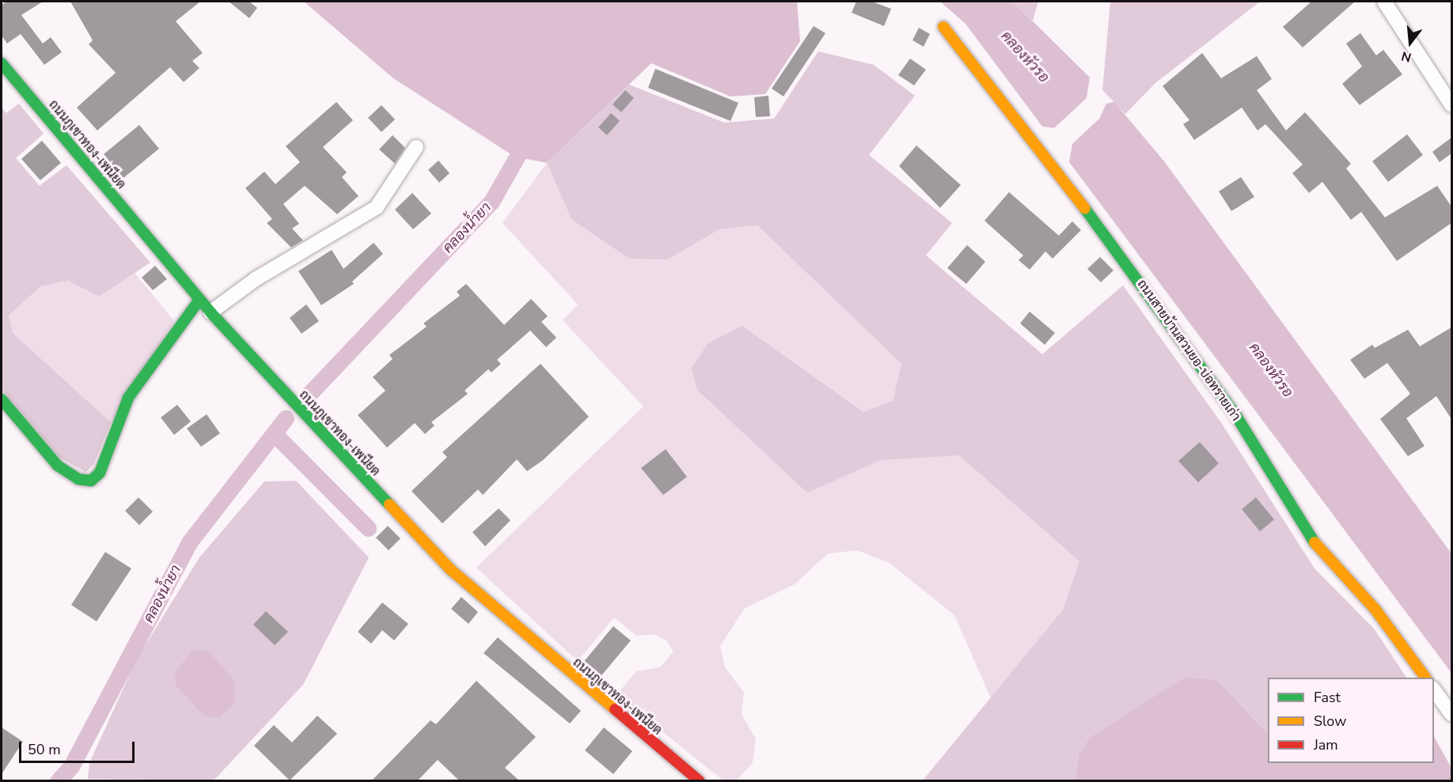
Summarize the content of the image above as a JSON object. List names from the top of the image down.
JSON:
{
  "streets": {
    "street": ["ถนนภูเขาทอง-เพนียด", "ถนนสายบ้านสวนยอ-บ่อทรายเก่า"]
  },
  "water": ["คลองหัวรอ", "คลองน้ำยา"],
  "legend": ["Fast", "Slow", "Jam"],
  "scale_bar": "50 m",
  "north": "bottom"
}
